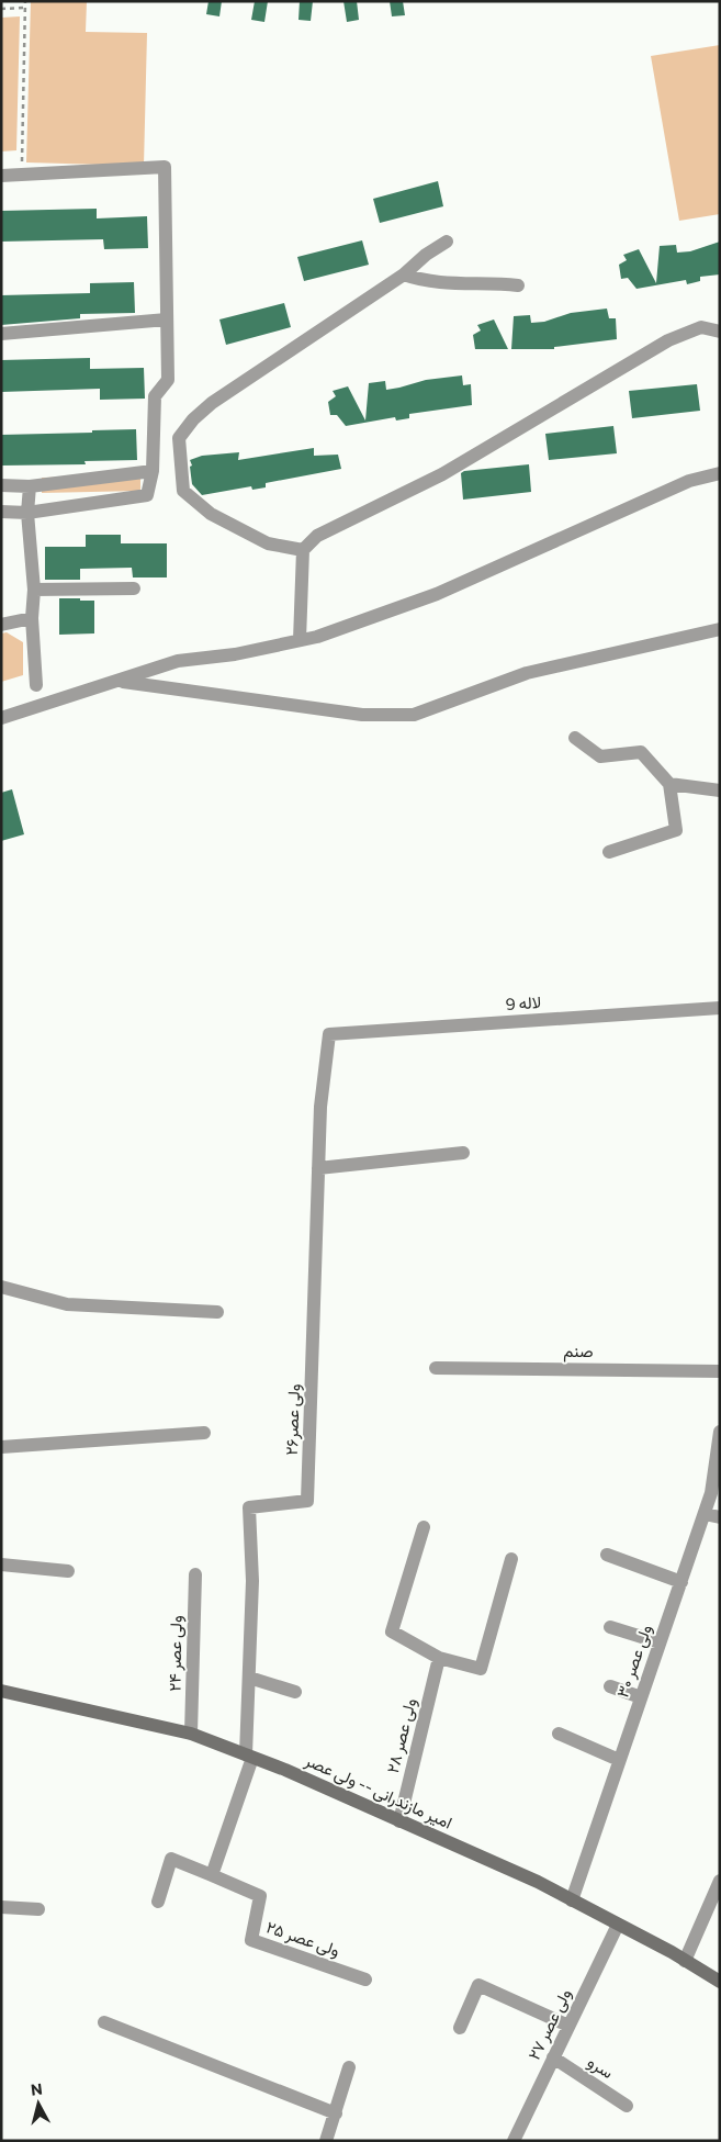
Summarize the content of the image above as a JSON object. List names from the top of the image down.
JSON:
{
  "streets": {
    "main road": ["امیر مازندرانی -- ولی عصر"],
    "street": [
      "لاله 9",
      "صنم",
      "ولی عصر۲۶",
      "ولی عصر ۲۴",
      "ولی عصر ۳۰",
      "ولی عصر ۲۸",
      "ولی عصر ۲۵",
      "ولی عصر ۲۷",
      "سرو"
    ]
  },
  "crossings": [
    ["لاله 9", "ولی عصر۲۶"],
    ["ولی عصر۲۶", "امیر مازندرانی -- ولی عصر"],
    ["ولی عصر ۲۴", "امیر مازندرانی -- ولی عصر"],
    ["ولی عصر ۳۰", "امیر مازندرانی -- ولی عصر"],
    ["ولی عصر ۲۸", "امیر مازندرانی -- ولی عصر"],
    ["امیر مازندرانی -- ولی عصر", "ولی عصر ۲۷"],
    ["ولی عصر ۲۷", "سرو"]
  ],
  "north": "top"
}
